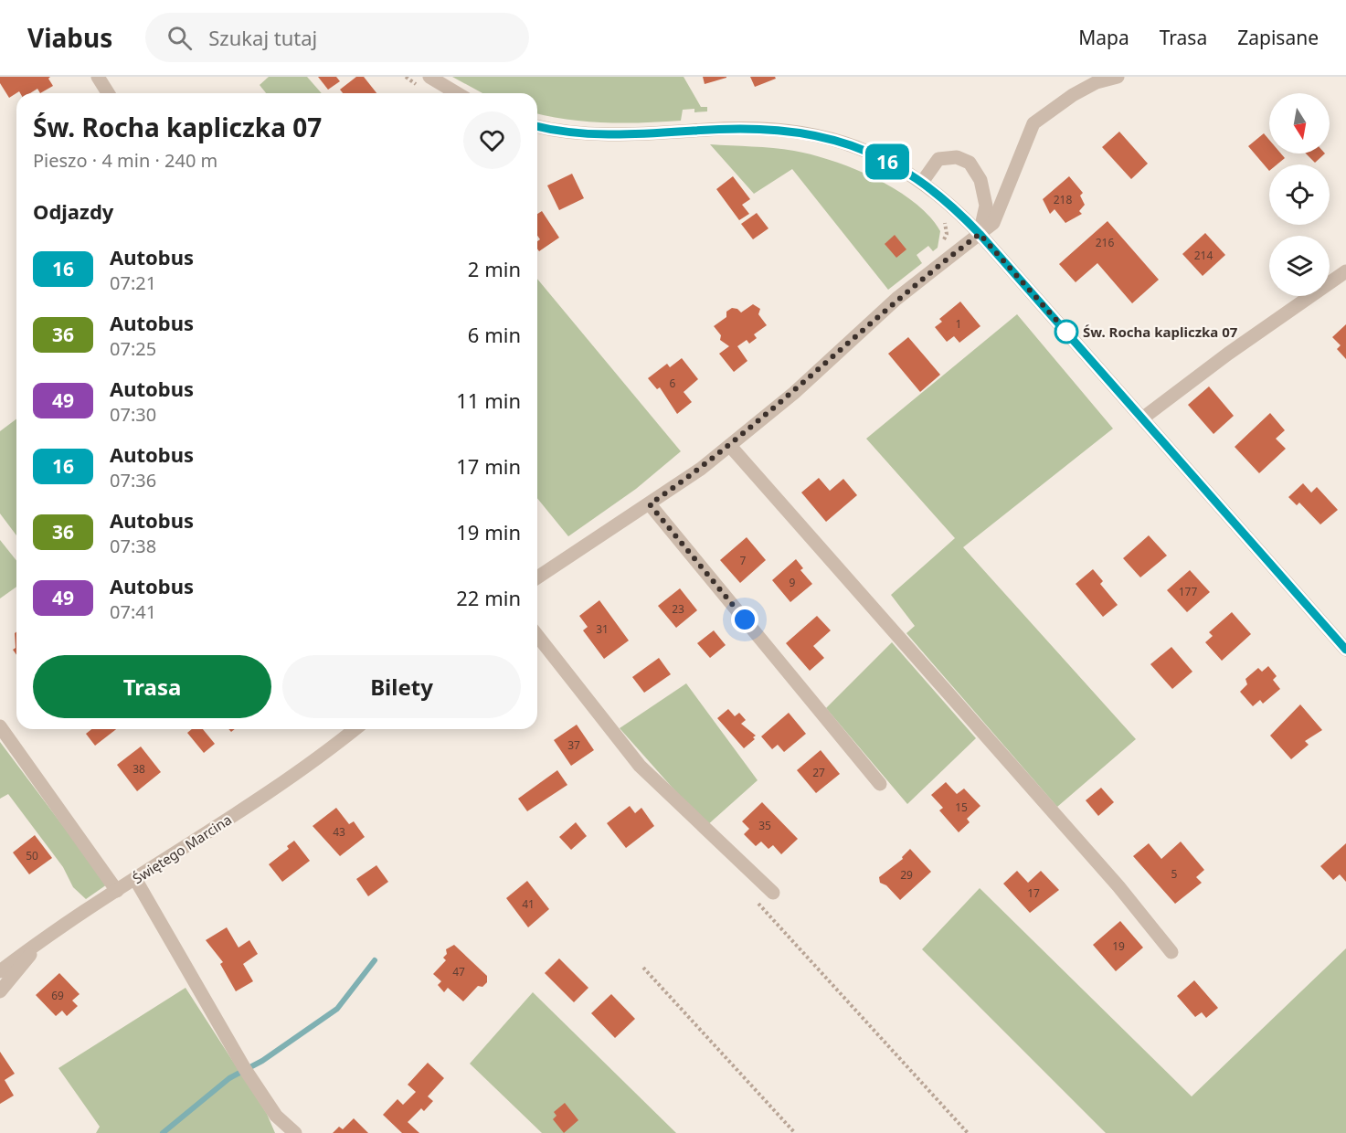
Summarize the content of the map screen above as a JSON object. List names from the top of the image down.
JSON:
{
  "streets": {
    "street": ["Świętego Marcina"]
  },
  "places": ["Św. Rocha kapliczka 07"],
  "lines": ["bus line 16"],
  "house_numbers": [
    "218",
    "216",
    "214",
    "1",
    "6",
    "7",
    "9",
    "177",
    "23",
    "31",
    "37",
    "38",
    "27",
    "15",
    "35",
    "43",
    "50",
    "5",
    "29",
    "17",
    "41",
    "19",
    "47",
    "69"
  ],
  "north": "bottom",
  "page": {
    "header": "Viabus",
    "search": "Szukaj tutaj",
    "nav": ["Mapa", "Trasa", "Zapisane"],
    "on_map": "16",
    "heading": [
      ["Św. Rocha kapliczka 07", "Pieszo · 4 min · 240 m"],
      "Odjazdy"
    ],
    "list": [
      {
        "mark": "16",
        "name": "Autobus",
        "note": "07:21",
        "value": "2 min"
      },
      {
        "mark": "36",
        "name": "Autobus",
        "note": "07:25",
        "value": "6 min"
      },
      {
        "mark": "49",
        "name": "Autobus",
        "note": "07:30",
        "value": "11 min"
      },
      {
        "mark": "16",
        "name": "Autobus",
        "note": "07:36",
        "value": "17 min"
      },
      {
        "mark": "36",
        "name": "Autobus",
        "note": "07:38",
        "value": "19 min"
      },
      {
        "mark": "49",
        "name": "Autobus",
        "note": "07:41",
        "value": "22 min"
      }
    ],
    "buttons": ["Trasa", "Bilety"]
  }
}
